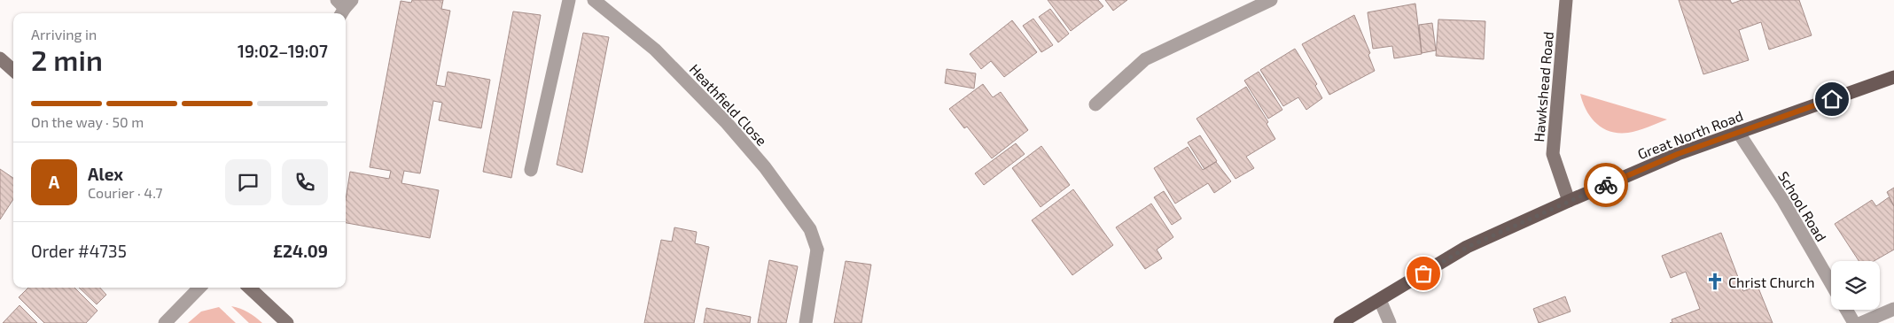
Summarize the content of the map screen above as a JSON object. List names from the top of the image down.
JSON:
{
  "streets": {
    "main road": ["Great North Road"],
    "street": ["Hawkshead Road", "Heathfield Close", "School Road"]
  },
  "crossings": [
    ["Hawkshead Road", "Great North Road"],
    ["Great North Road", "School Road"]
  ],
  "places": {
    "church": ["Christ Church"]
  },
  "page": {
    "heading": ["2 min", "Arriving in", "19:02–19:07"],
    "panel": [
      "Alex",
      "Courier · 4.7",
      "Order #4735",
      "£24.09"
    ],
    "bar": "On the way · 50 m",
    "round": "A"
  }
}
